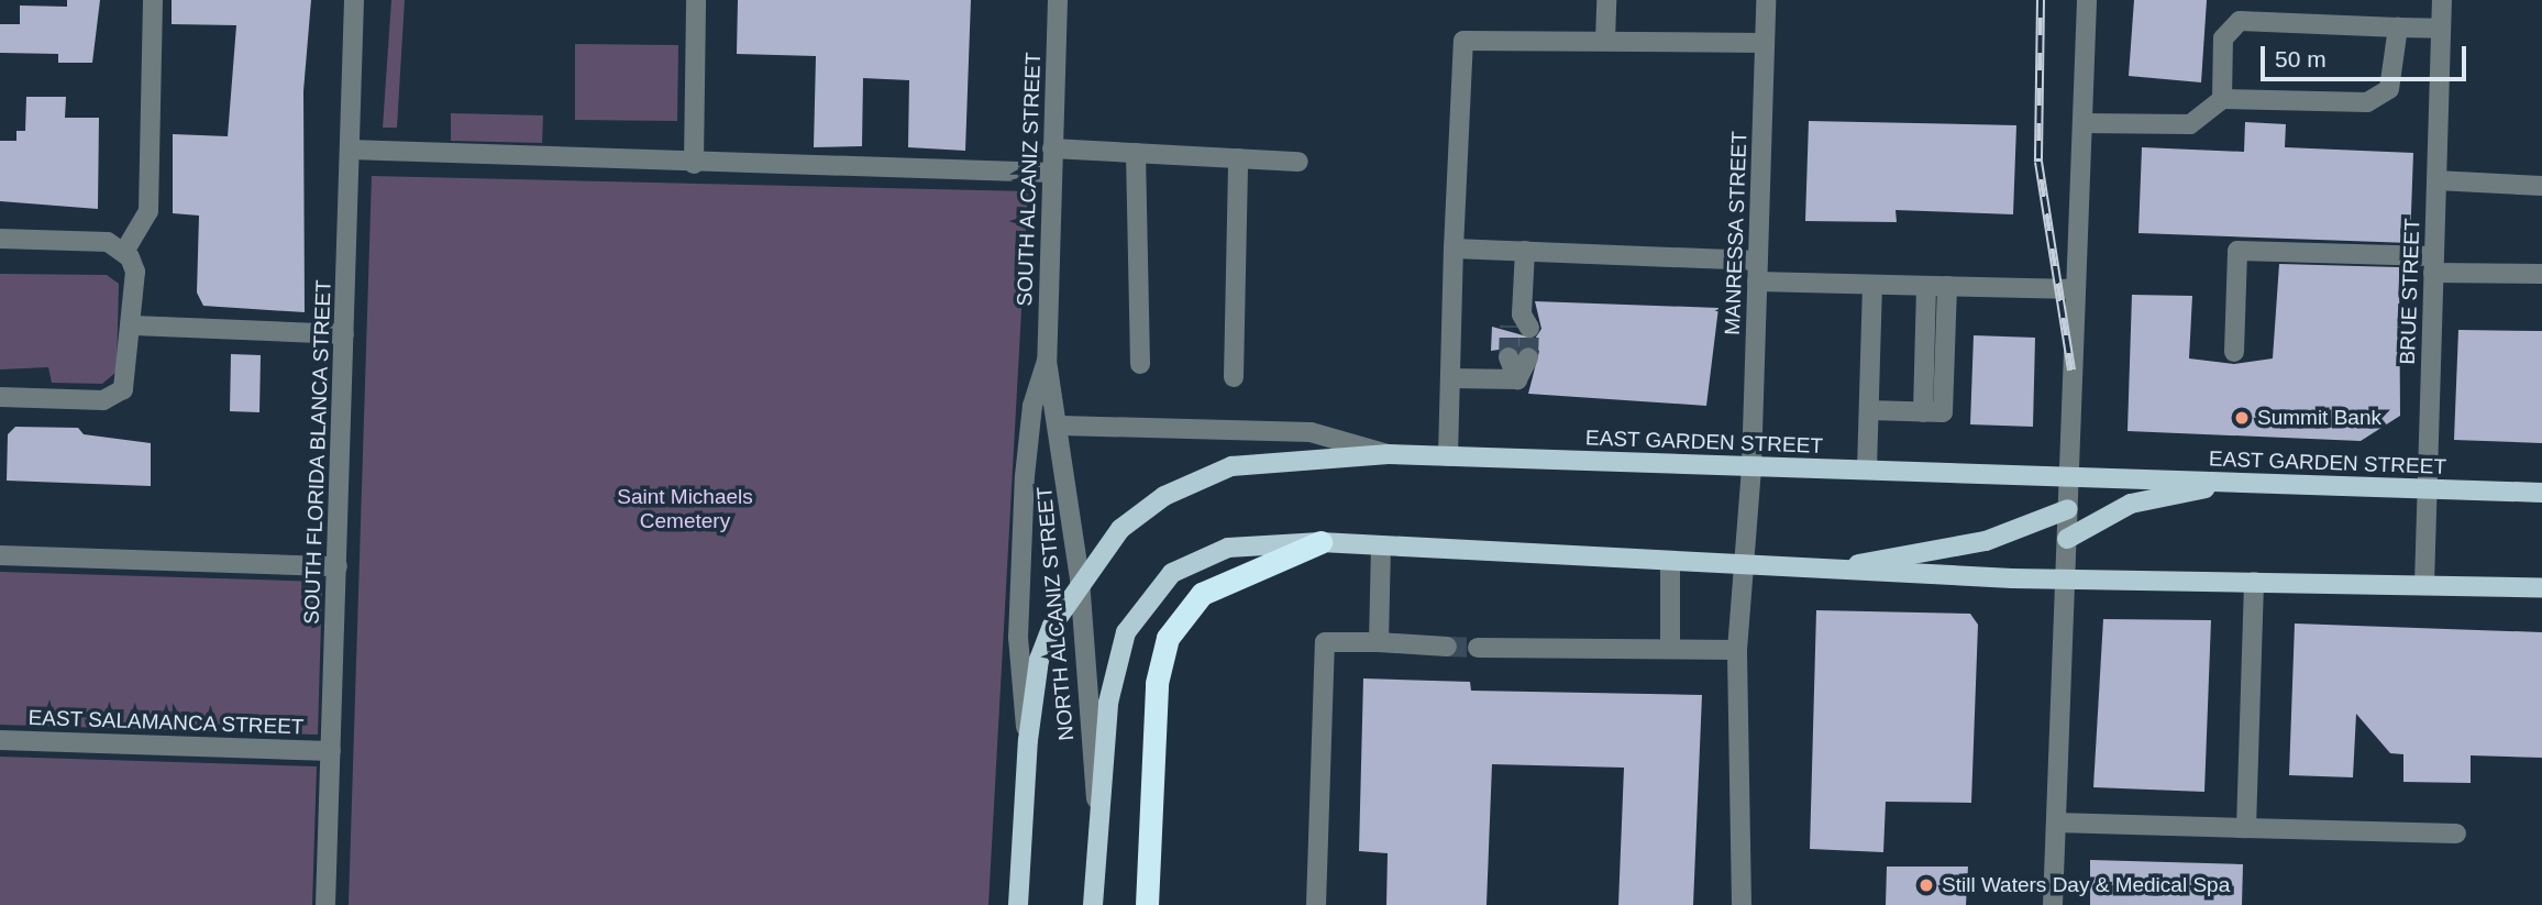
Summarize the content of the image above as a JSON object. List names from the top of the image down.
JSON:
{
  "streets": {
    "main road": ["EAST GARDEN STREET", "NORTH ALCANIZ STREET"],
    "street": [
      "SOUTH ALCANIZ STREET",
      "MANRESSA STREET",
      "BRUE STREET",
      "SOUTH FLORIDA BLANCA STREET",
      "EAST SALAMANCA STREET"
    ]
  },
  "crossings": [
    ["SOUTH ALCANIZ STREET", "NORTH ALCANIZ STREET"],
    ["MANRESSA STREET", "EAST GARDEN STREET"],
    ["BRUE STREET", "EAST GARDEN STREET"],
    ["EAST GARDEN STREET", "NORTH ALCANIZ STREET"],
    ["SOUTH FLORIDA BLANCA STREET", "EAST SALAMANCA STREET"]
  ],
  "parks": ["Saint Michaels Cemetery"],
  "places": ["Summit Bank", "Still Waters Day & Medical Spa"],
  "scale_bar": "50 m"
}
